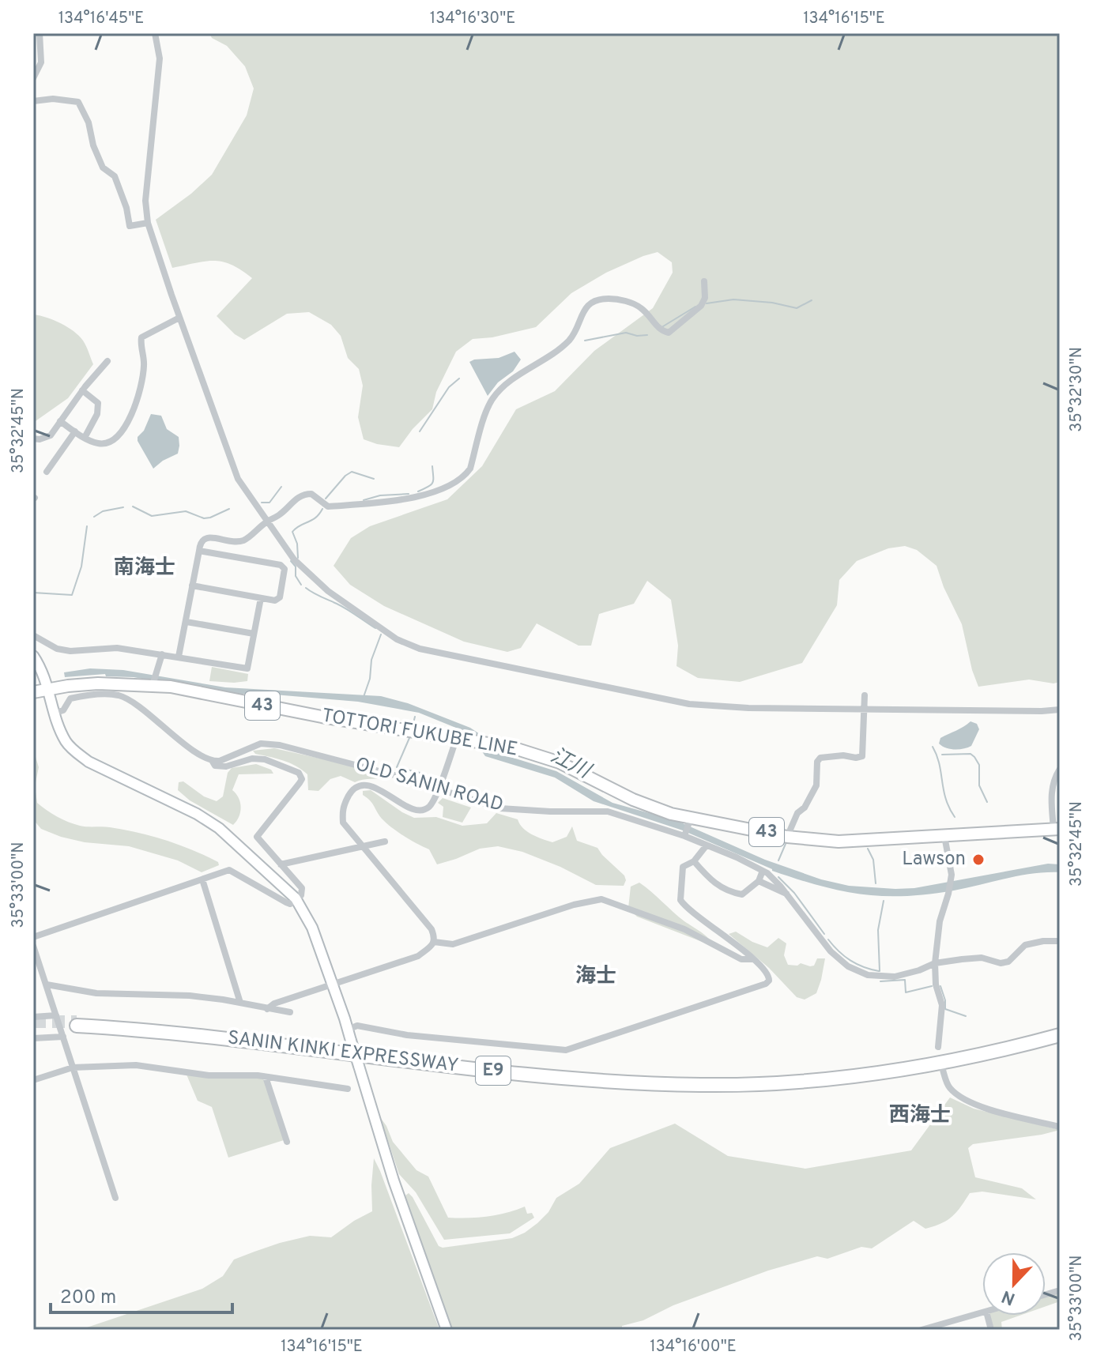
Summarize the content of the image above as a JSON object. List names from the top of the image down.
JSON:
{
  "streets": {
    "highway": ["SANIN KINKI EXPRESSWAY", "E9"],
    "main road": ["43", "TOTTORI FUKUBE LINE"],
    "street": ["OLD SANIN ROAD"]
  },
  "districts": ["南海士", "海士", "西海士"],
  "water": ["江川"],
  "places": ["Lawson"],
  "scale_bar": "200 m",
  "north": "bottom",
  "coordinates": [
    "134°16'45\"E",
    "134°16'30\"E",
    "134°16'15\"E",
    "35°32'30\"N",
    "35°32'45\"N",
    "35°33'00\"N",
    "134°16'00\"E"
  ]
}
